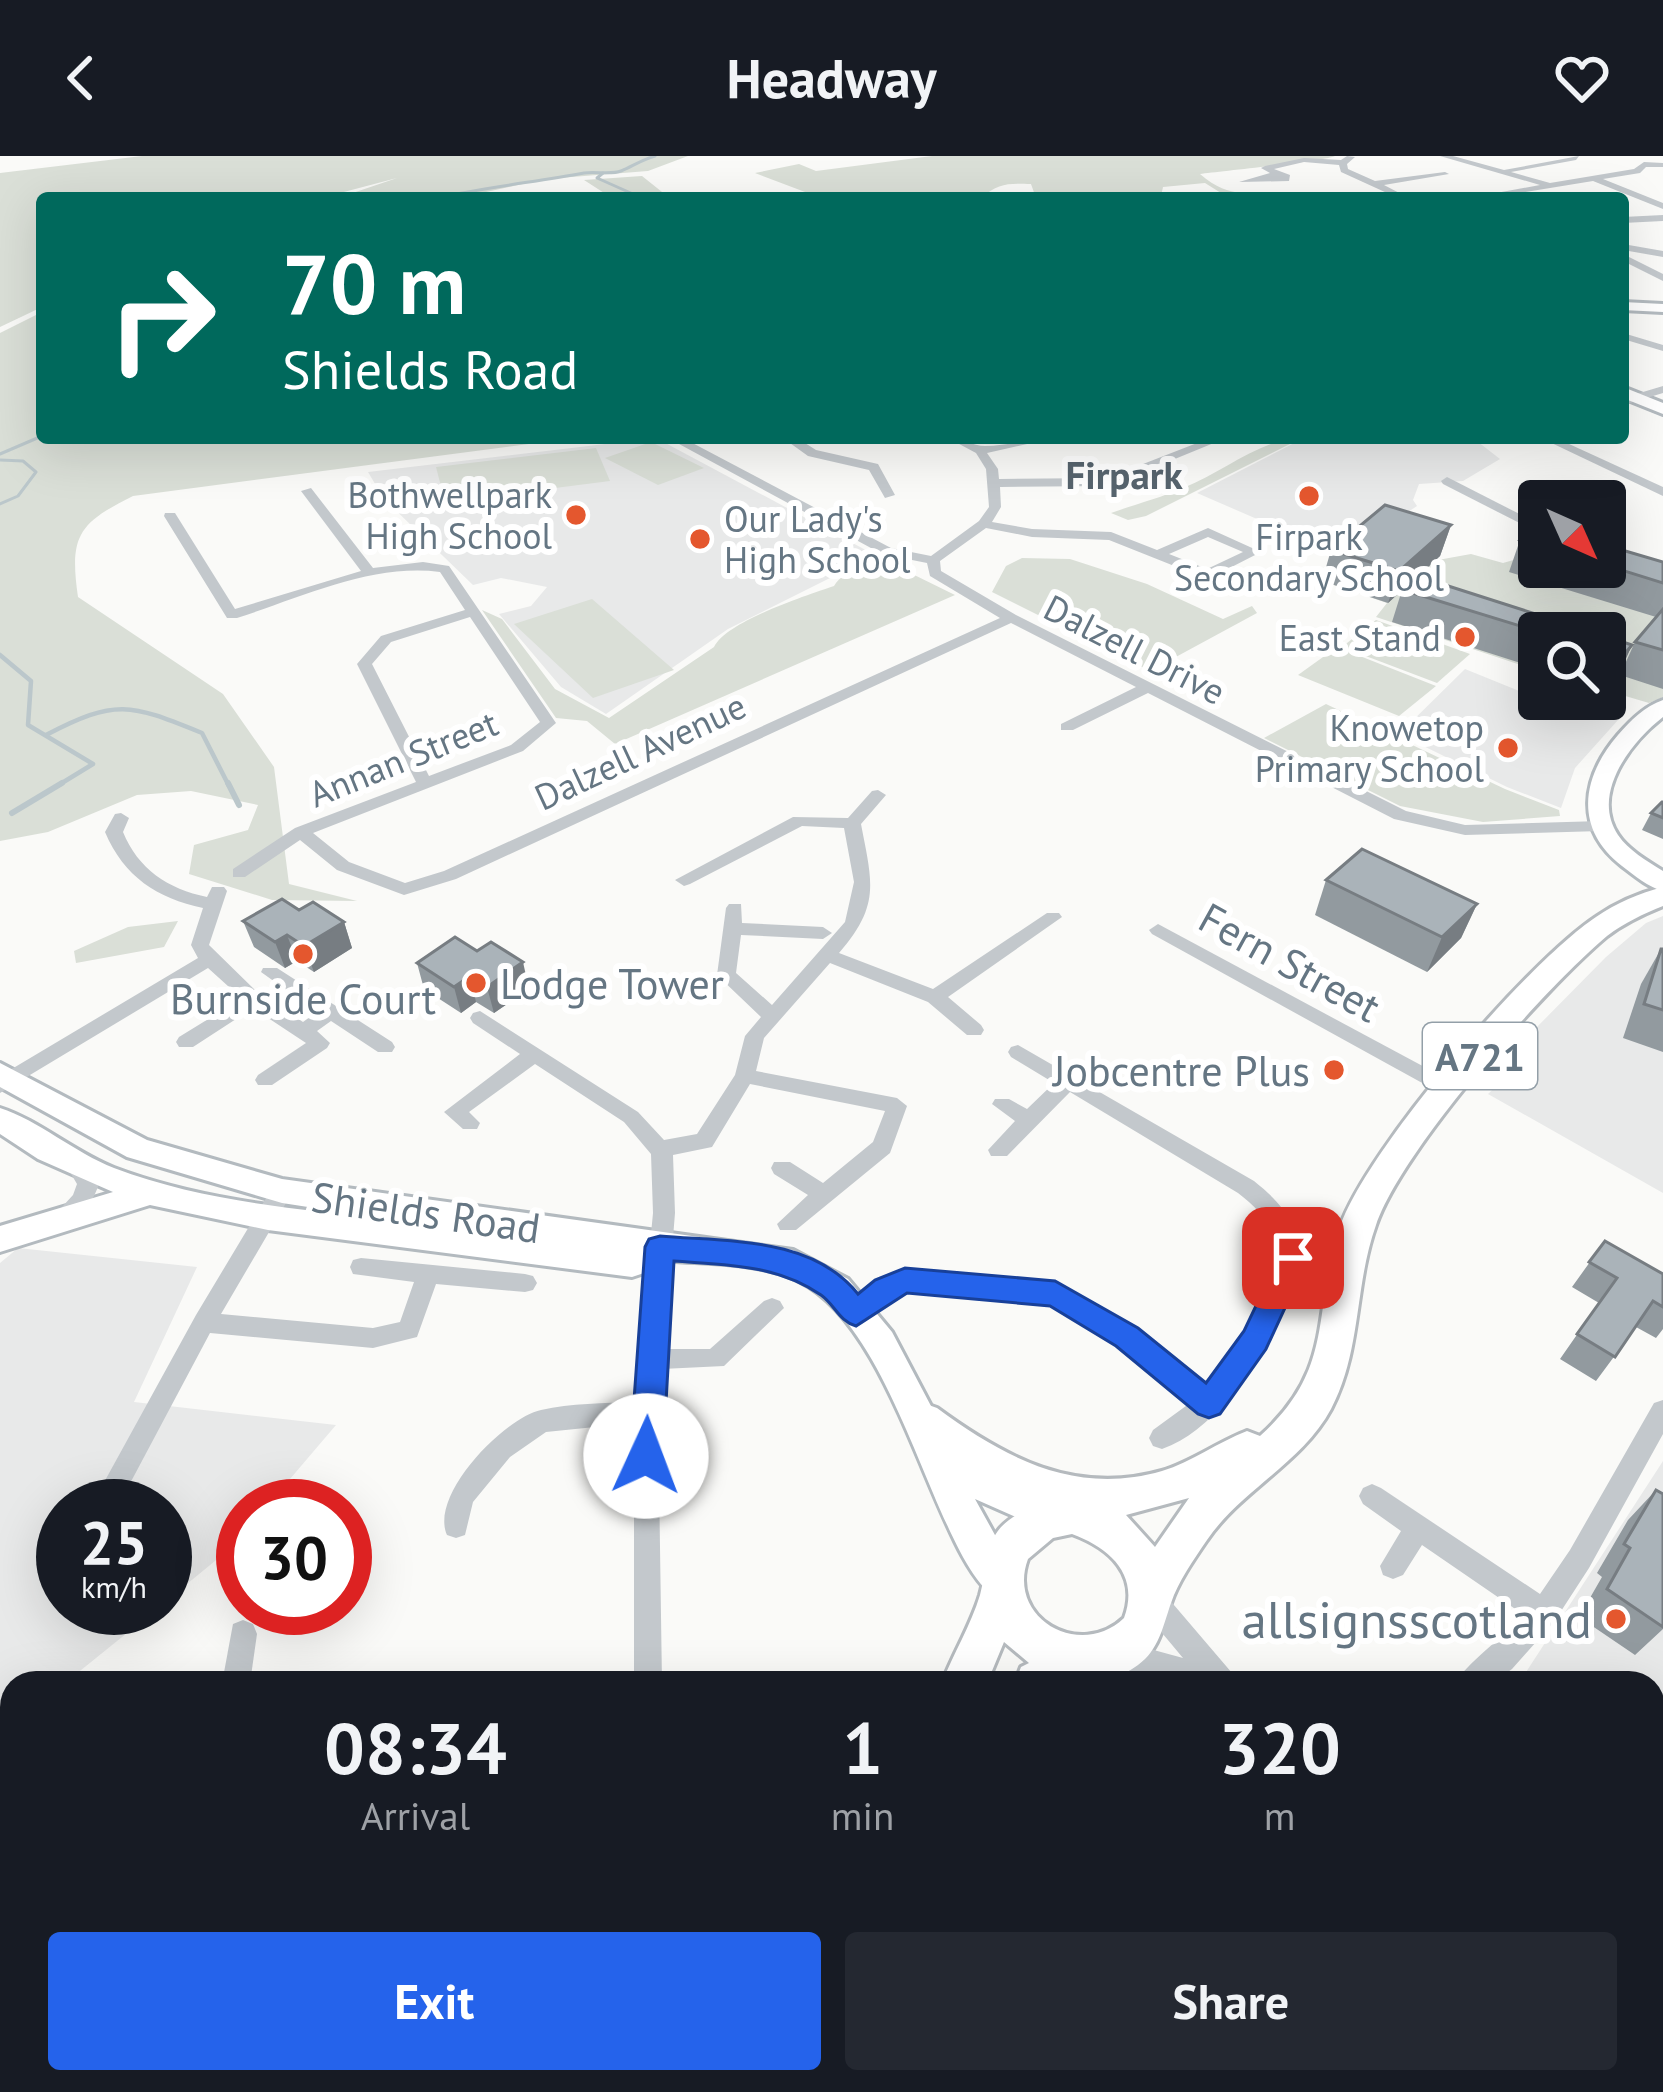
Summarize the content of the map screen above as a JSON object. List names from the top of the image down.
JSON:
{
  "streets": {
    "main road": ["A721", "Shields Road"],
    "street": [
      "Dalzell Drive",
      "Dalzell Avenue",
      "Annan Street",
      "Fern Street"
    ]
  },
  "crossings": [
    ["Dalzell Drive", "Dalzell Avenue"],
    ["Dalzell Avenue", "Annan Street"],
    ["Fern Street", "A721"],
    ["A721", "Shields Road"]
  ],
  "districts": ["Firpark"],
  "places": [
    "Firpark Secondary School",
    "Bothwellpark High School",
    "Our Lady's High School",
    "East Stand",
    "Knowetop Primary School",
    "Burnside Court",
    "Lodge Tower",
    "Jobcentre Plus",
    "allsignsscotland"
  ],
  "north": "bottom right",
  "page": {
    "header": "Headway",
    "turn": ["70 m", "Shields Road"],
    "speed": "25 km/h",
    "limit": "30",
    "eta": [
      "08:34",
      "Arrival",
      "1",
      "min",
      "320",
      "m"
    ],
    "buttons": ["Exit", "Share"]
  }
}
